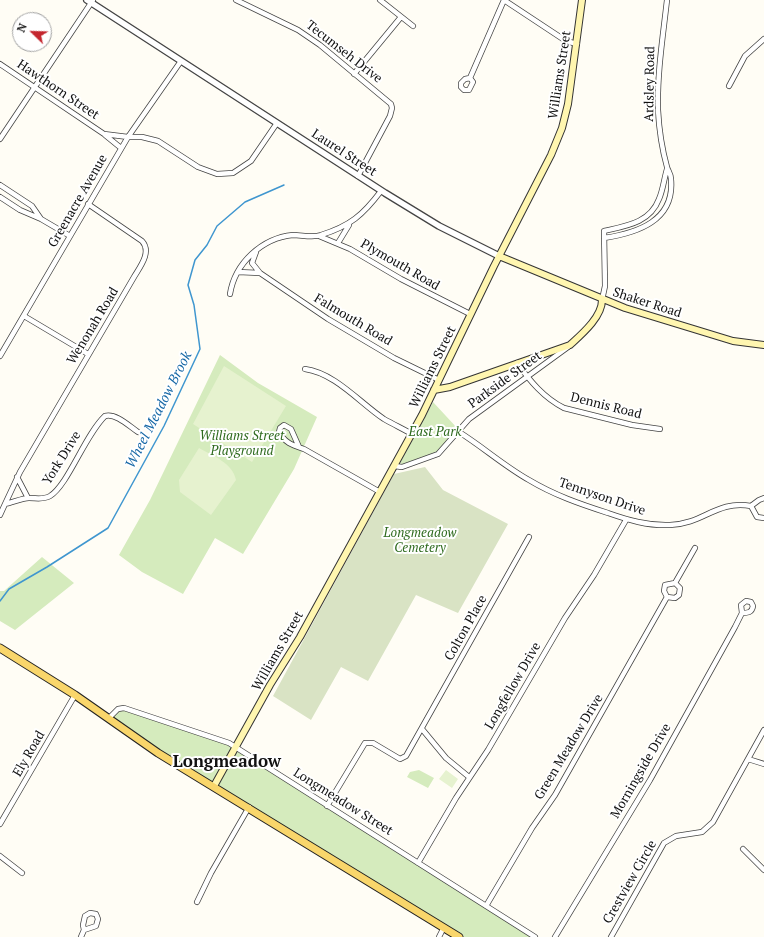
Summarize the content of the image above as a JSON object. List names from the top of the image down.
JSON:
{
  "streets": {
    "main road": ["Williams Street", "Laurel Street", "Shaker Road"],
    "street": [
      "Tecumseh Drive",
      "Ardsley Road",
      "Hawthorn Street",
      "Greenacre Avenue",
      "Plymouth Road",
      "Falmouth Road",
      "Wenonah Road",
      "Parkside Street",
      "Dennis Road",
      "York Drive",
      "Tennyson Drive",
      "Colton Place",
      "Longfellow Drive",
      "Green Meadow Drive",
      "Ely Road",
      "Morningside Drive",
      "Longmeadow Street",
      "Crestview Circle"
    ]
  },
  "crossings": [
    ["Tecumseh Drive", "Laurel Street"],
    ["Williams Street", "Laurel Street"],
    ["Williams Street", "Plymouth Road"],
    ["Williams Street", "Shaker Road"],
    ["Williams Street", "Falmouth Road"],
    ["Williams Street", "Parkside Street"],
    ["Williams Street", "Longmeadow Street"],
    ["Hawthorn Street", "Laurel Street"],
    ["Hawthorn Street", "Greenacre Avenue"],
    ["Laurel Street", "Greenacre Avenue"],
    ["Laurel Street", "Shaker Road"],
    ["Greenacre Avenue", "Wenonah Road"],
    ["Shaker Road", "Parkside Street"],
    ["Shaker Road", "Dennis Road"],
    ["Wenonah Road", "York Drive"],
    ["Parkside Street", "Dennis Road"],
    ["Parkside Street", "Tennyson Drive"],
    ["Tennyson Drive", "Longfellow Drive"],
    ["Colton Place", "Longmeadow Street"],
    ["Longfellow Drive", "Longmeadow Street"],
    ["Green Meadow Drive", "Longmeadow Street"]
  ],
  "districts": ["Longmeadow"],
  "water": ["Wheel Meadow Brook"],
  "parks": ["East Park", "Williams Street Playground", "Longmeadow Cemetery"],
  "north": "top left"
}
